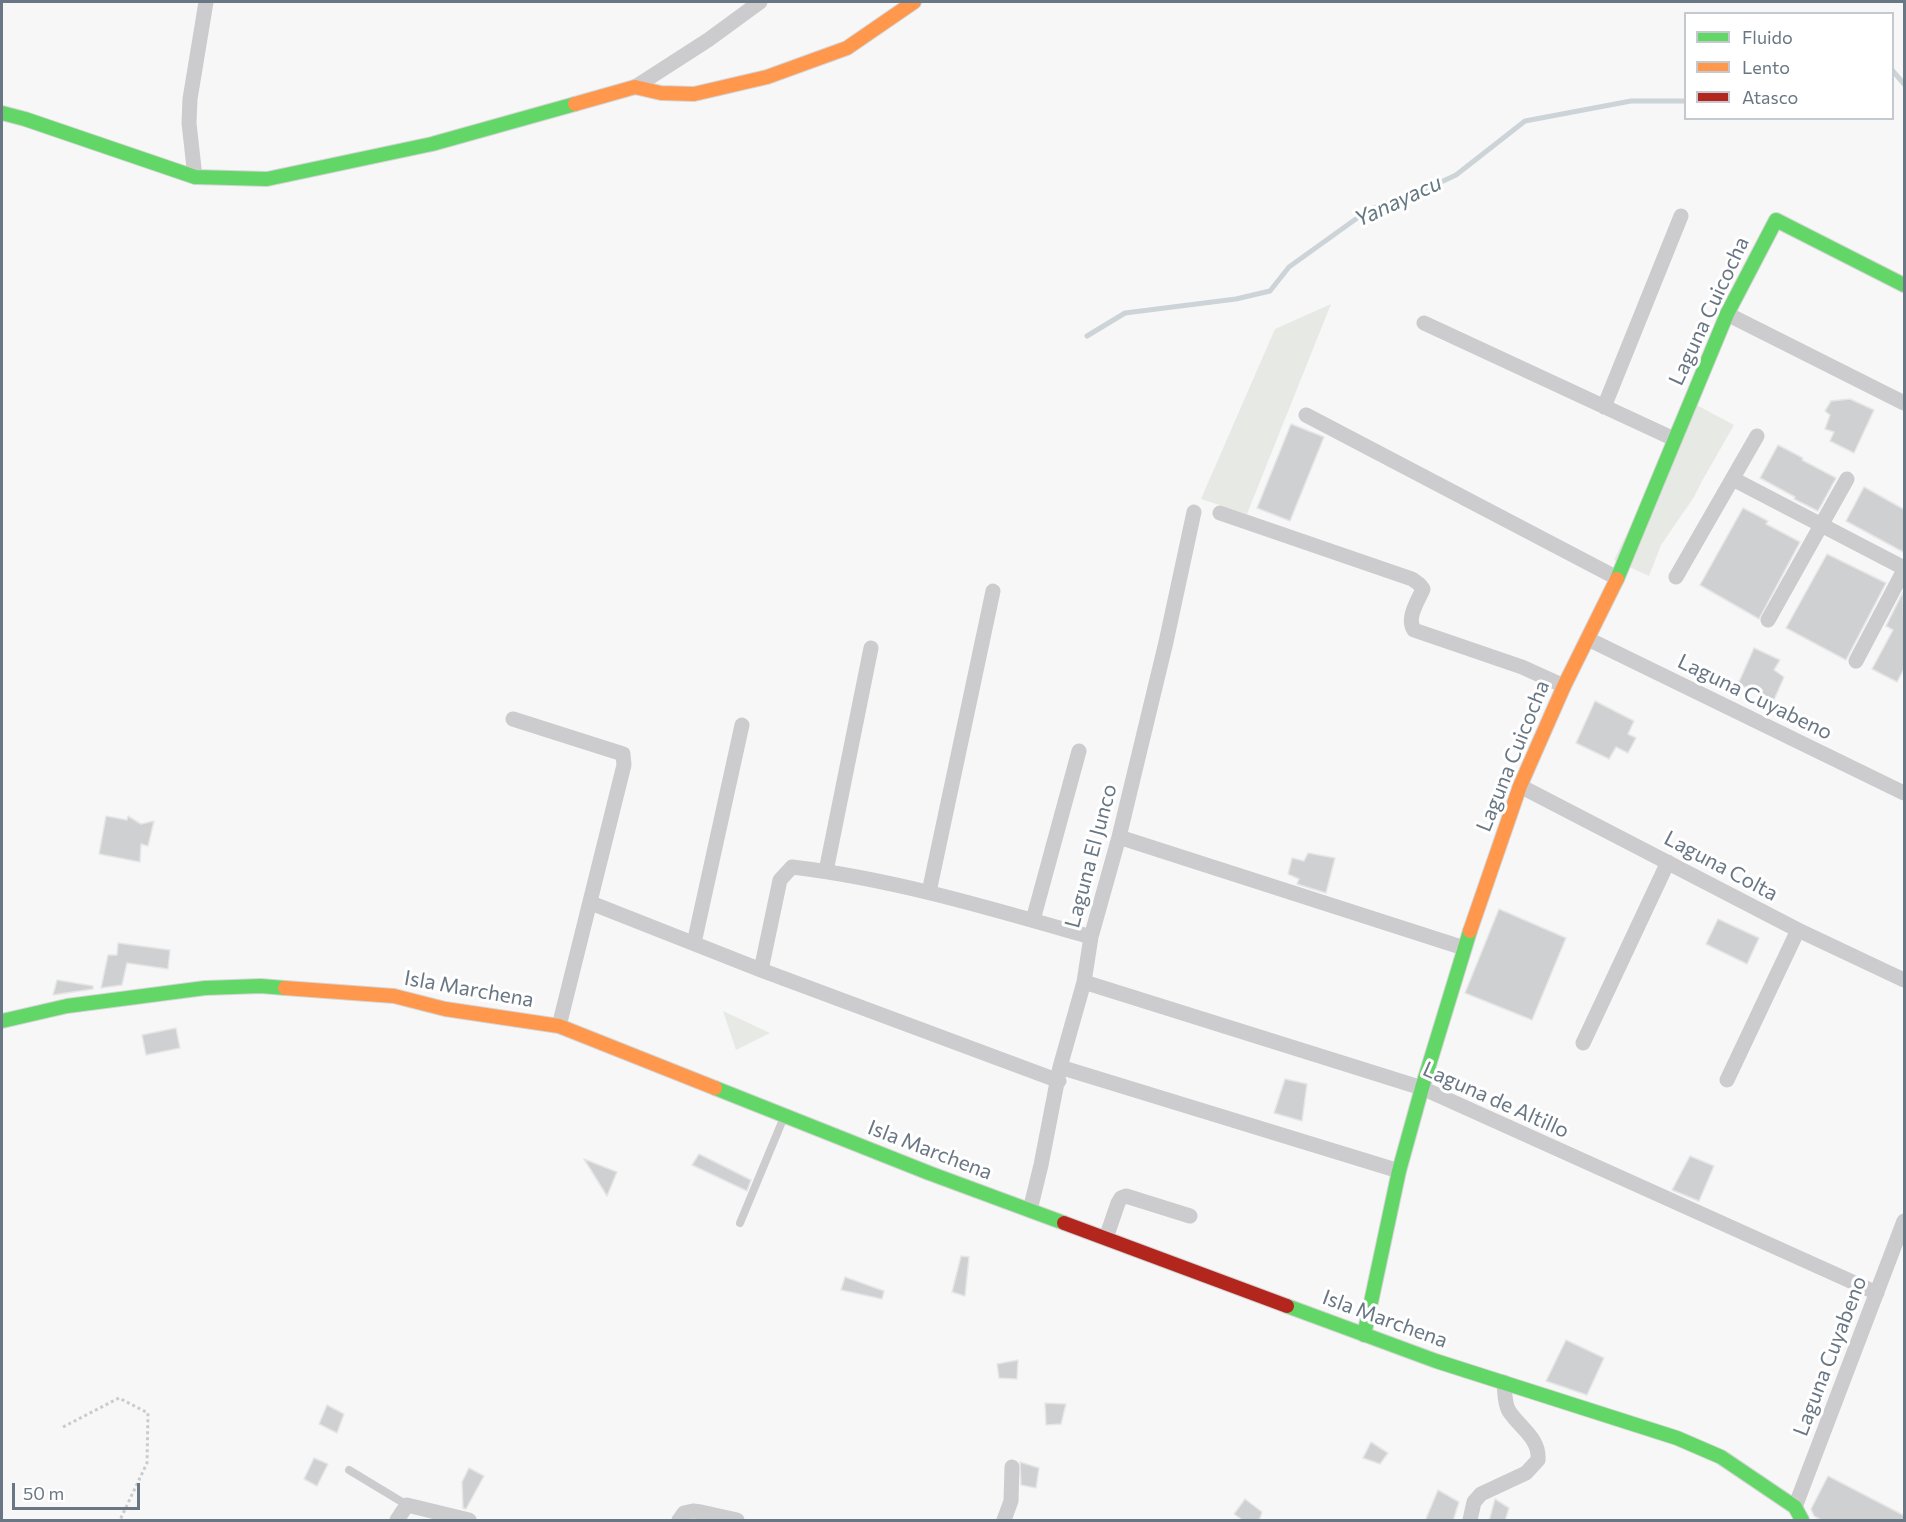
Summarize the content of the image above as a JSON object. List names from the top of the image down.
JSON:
{
  "streets": {
    "street": [
      "Laguna Cuicocha",
      "Laguna Cuyabeno",
      "Laguna El Junco",
      "Laguna Colta",
      "Isla Marchena",
      "Laguna de Altillo"
    ]
  },
  "crossings": [
    ["Laguna Cuicocha", "Laguna Cuyabeno"],
    ["Laguna Cuicocha", "Laguna Colta"],
    ["Laguna Cuicocha", "Isla Marchena"],
    ["Laguna Cuicocha", "Laguna de Altillo"],
    ["Laguna Cuyabeno", "Isla Marchena"],
    ["Laguna Cuyabeno", "Laguna de Altillo"],
    ["Laguna El Junco", "Isla Marchena"],
    ["Laguna El Junco", "Laguna de Altillo"]
  ],
  "water": ["Yanayacu"],
  "legend": ["Fluido", "Lento", "Atasco"],
  "scale_bar": "50 m"
}
